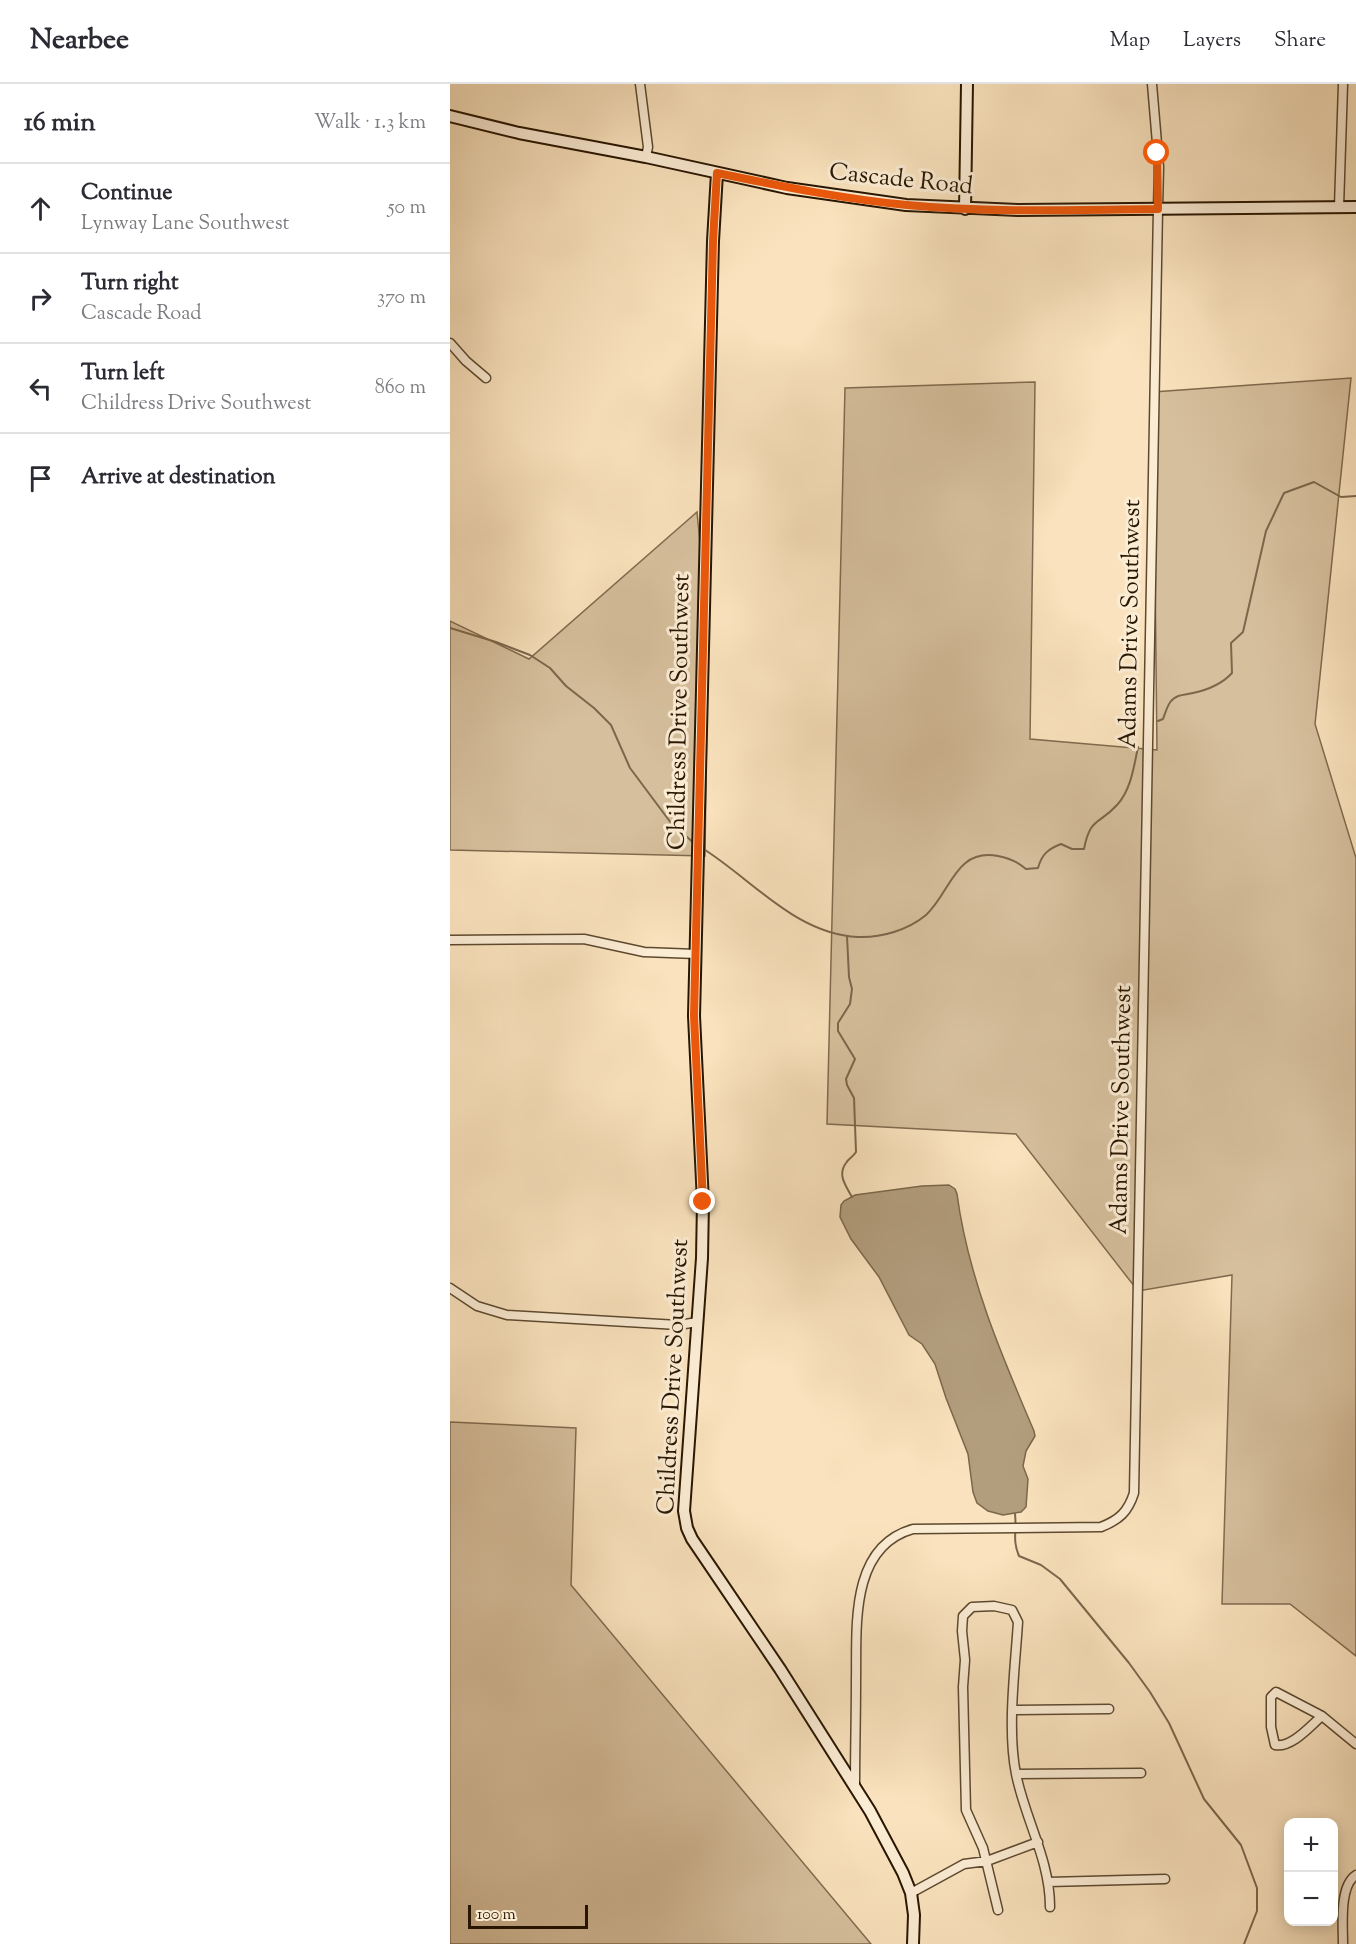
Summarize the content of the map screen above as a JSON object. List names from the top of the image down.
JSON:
{
  "streets": {
    "street": ["Cascade Road", "Adams Drive Southwest", "Childress Drive Southwest"]
  },
  "crossings": [
    ["Cascade Road", "Adams Drive Southwest"],
    ["Cascade Road", "Childress Drive Southwest"],
    ["Adams Drive Southwest", "Childress Drive Southwest"]
  ],
  "scale_bar": "100 m",
  "page": {
    "header": "Nearbee",
    "nav": ["Map", "Layers", "Share"],
    "heading": ["16 min", "Walk · 1.3 km"],
    "list": [
      ["Continue", "Lynway Lane Southwest", "50 m"],
      ["Turn right", "Cascade Road", "370 m"],
      ["Turn left", "Childress Drive Southwest", "860 m"],
      "Arrive at destination"
    ],
    "map_buttons": ["+", "−"],
    "scale": "100 m"
  }
}
